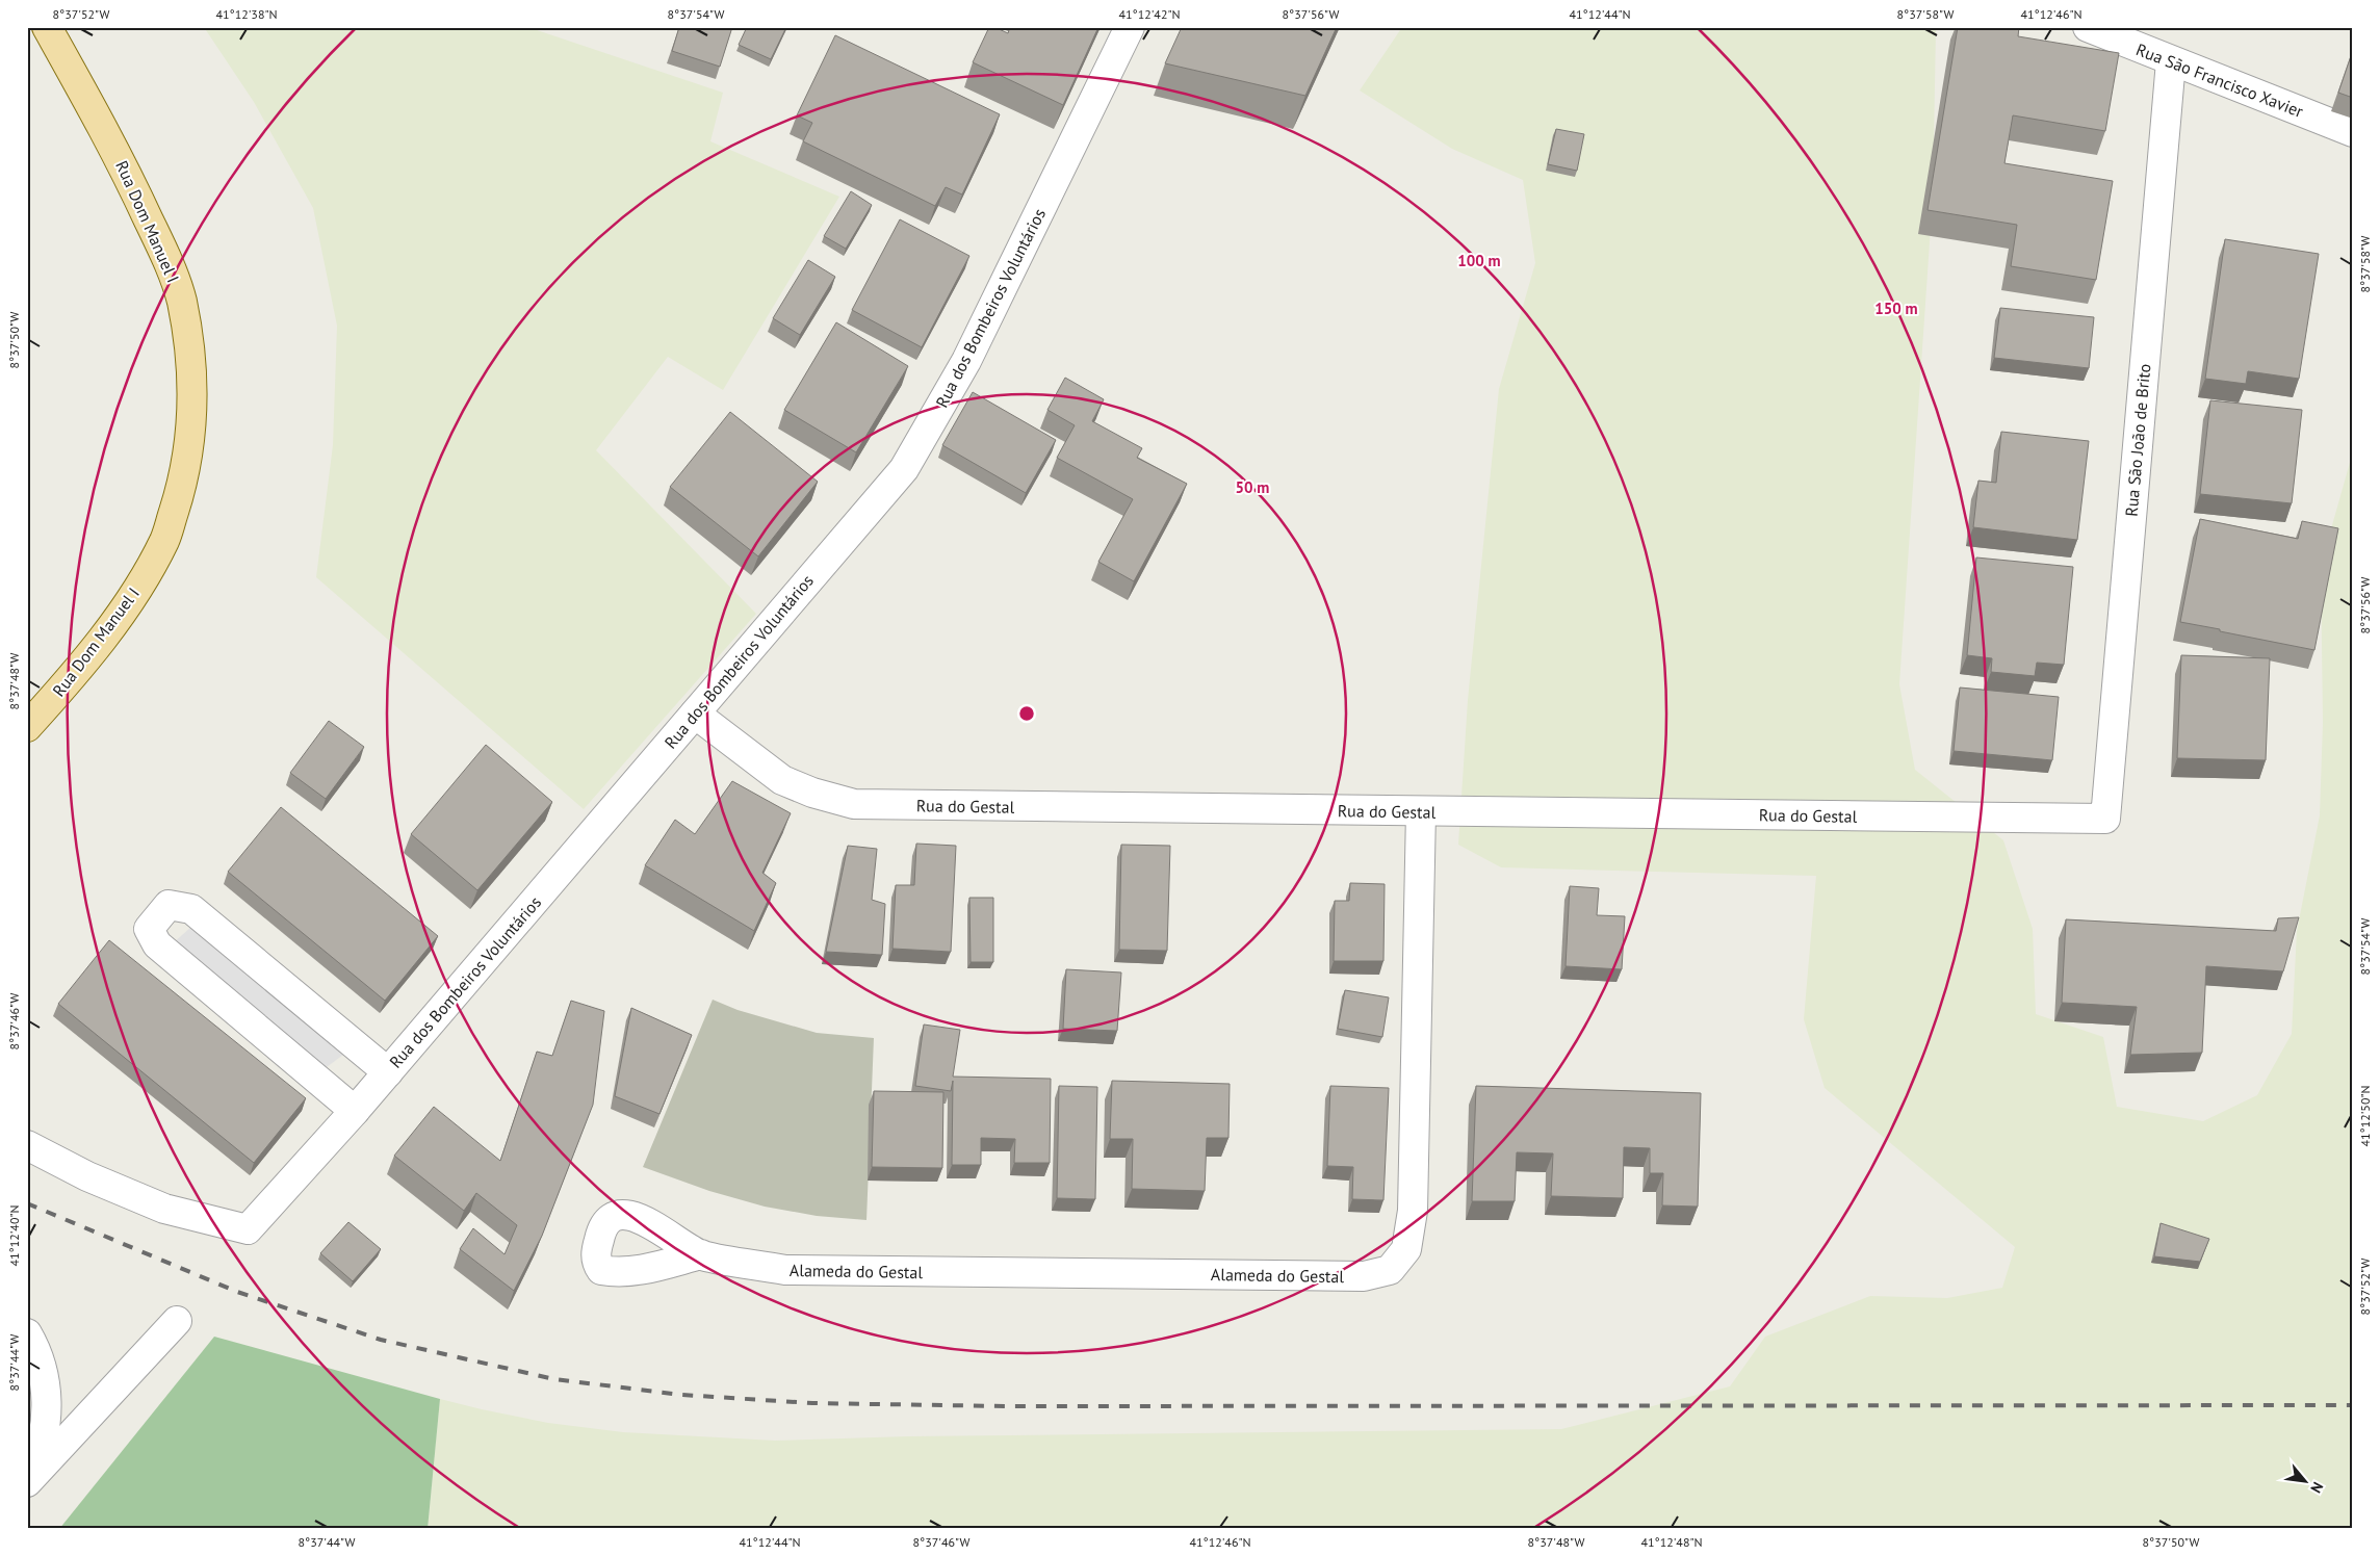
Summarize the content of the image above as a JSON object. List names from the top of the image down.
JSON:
{
  "streets": {
    "main road": ["Rua Dom Manuel I"],
    "street": [
      "Rua São Francisco Xavier",
      "Rua dos Bombeiros Voluntários",
      "Rua São João de Brito",
      "Rua do Gestal",
      "Alameda do Gestal"
    ]
  },
  "crossings": [
    ["Rua São Francisco Xavier", "Rua São João de Brito"],
    ["Rua dos Bombeiros Voluntários", "Rua do Gestal"],
    ["Rua São João de Brito", "Rua do Gestal"],
    ["Rua do Gestal", "Alameda do Gestal"]
  ],
  "north": "bottom right",
  "coordinates": [
    "8°37'52\"W",
    "41°12'38\"N",
    "8°37'54\"W",
    "41°12'42\"N",
    "8°37'56\"W",
    "41°12'44\"N",
    "8°37'58\"W",
    "41°12'46\"N",
    "8°37'50\"W",
    "8°37'48\"W",
    "8°37'46\"W",
    "41°12'50\"N",
    "41°12'40\"N",
    "8°37'44\"W",
    "41°12'48\"N"
  ],
  "rings": ["100 m", "150 m", "50 m"]
}
